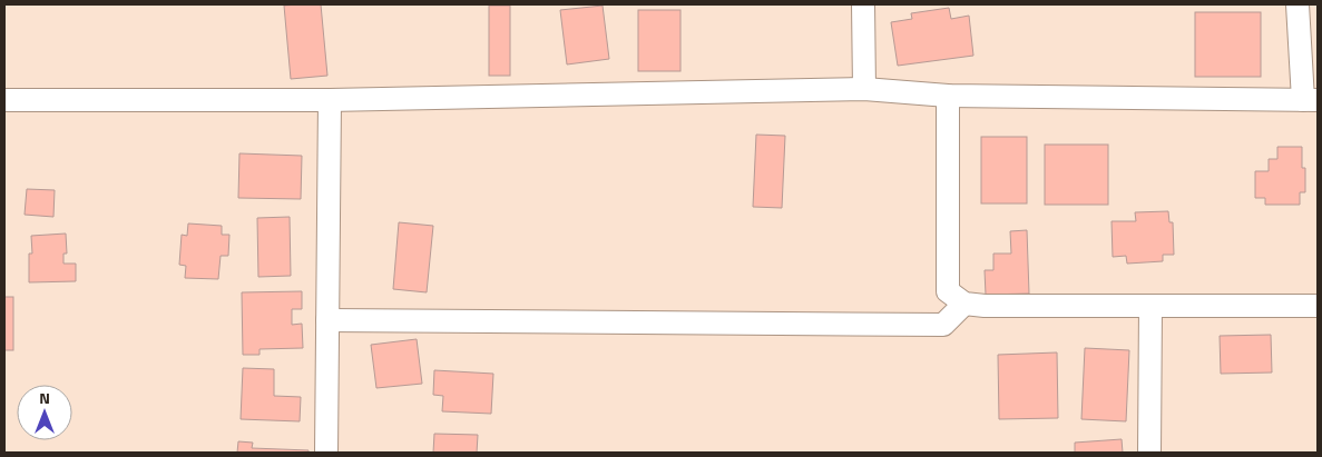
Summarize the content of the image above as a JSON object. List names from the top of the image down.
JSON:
{
  "north": "top"
}
